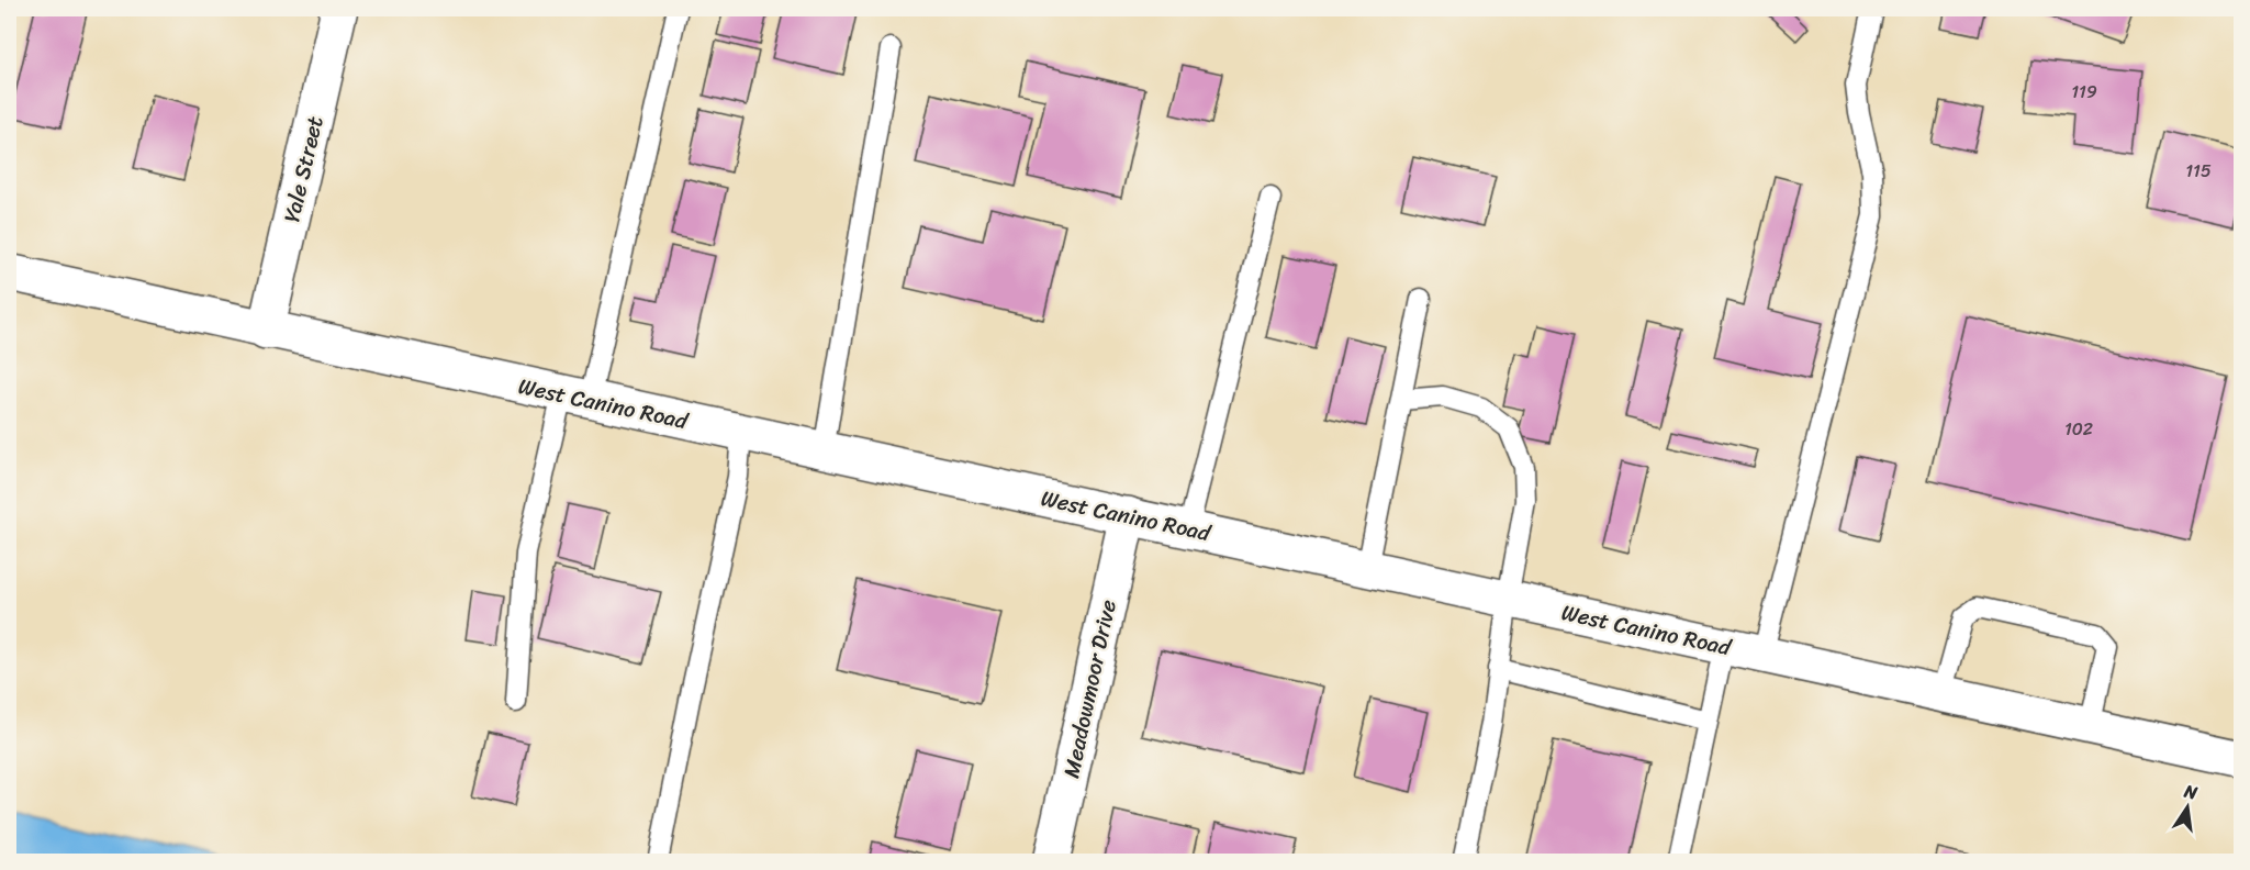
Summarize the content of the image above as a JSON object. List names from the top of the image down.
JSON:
{
  "streets": {
    "street": ["Yale Street", "West Canino Road", "Meadowmoor Drive"]
  },
  "crossings": [
    ["Yale Street", "West Canino Road"],
    ["West Canino Road", "Meadowmoor Drive"]
  ],
  "house_numbers": ["119", "115", "102"],
  "north": "top"
}
